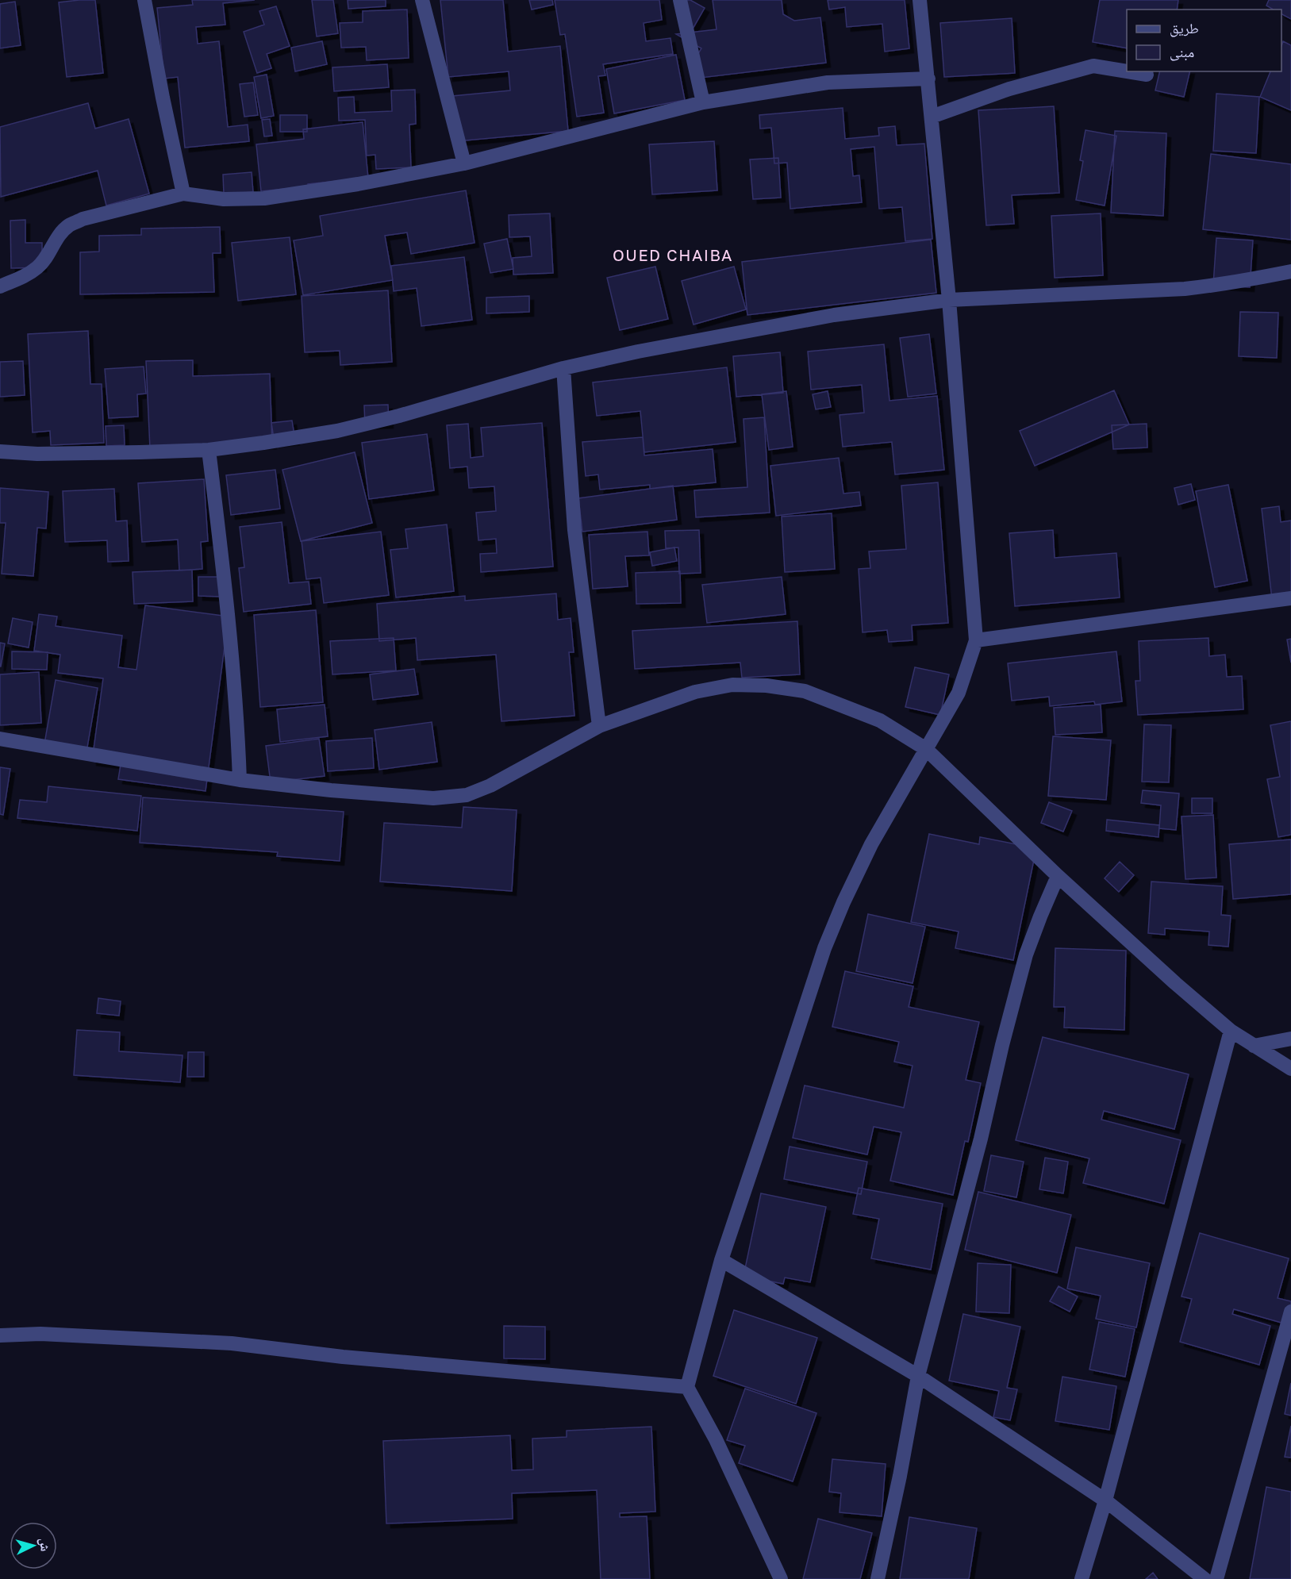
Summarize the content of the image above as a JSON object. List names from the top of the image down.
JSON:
{
  "districts": ["OUED CHAIBA"],
  "legend": ["طريق", "مبنى"],
  "north": "right"
}
